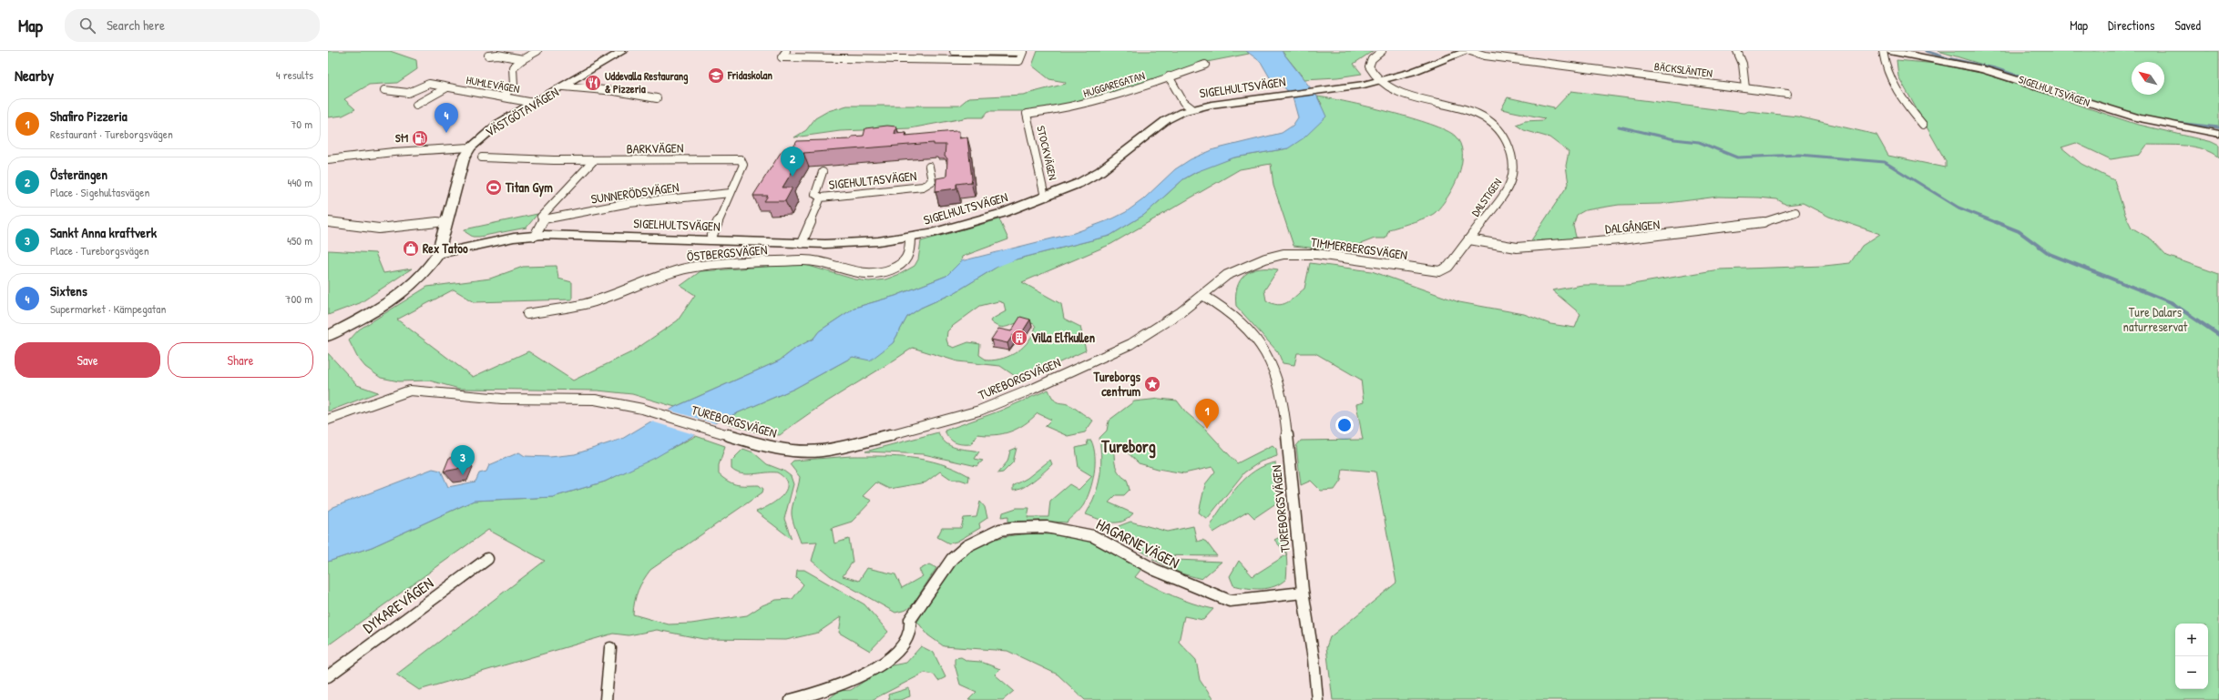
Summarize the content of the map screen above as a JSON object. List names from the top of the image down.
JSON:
{
  "streets": {
    "street": [
      "BÄCKSLÄNTEN",
      "HUMLEVÄGEN",
      "HUGGAREGATAN",
      "SIGELHULTSVÄGEN",
      "VÄSTGÖTAVÄGEN",
      "BARKVÄGEN",
      "STOCKVÄGEN",
      "SIGEHULTASVÄGEN",
      "SUNNERÖDSVÄGEN",
      "DALSTIGEN",
      "DALGÅNGEN",
      "TIMMERBERGSVÄGEN",
      "ÖSTBERGSVÄGEN",
      "TUREBORGSVÄGEN",
      "HAGARNEVÄGEN",
      "DYKAREVÄGEN"
    ]
  },
  "crossings": [
    ["BÄCKSLÄNTEN", "SIGELHULTSVÄGEN"],
    ["HUMLEVÄGEN", "VÄSTGÖTAVÄGEN"],
    ["HUGGAREGATAN", "STOCKVÄGEN"],
    ["SIGELHULTSVÄGEN", "VÄSTGÖTAVÄGEN"],
    ["SIGELHULTSVÄGEN", "BARKVÄGEN"],
    ["SIGELHULTSVÄGEN", "STOCKVÄGEN"],
    ["SIGELHULTSVÄGEN", "SIGEHULTASVÄGEN"],
    ["SIGELHULTSVÄGEN", "DALSTIGEN"],
    ["SIGELHULTSVÄGEN", "ÖSTBERGSVÄGEN"],
    ["BARKVÄGEN", "SUNNERÖDSVÄGEN"],
    ["DALSTIGEN", "DALGÅNGEN"],
    ["DALSTIGEN", "TIMMERBERGSVÄGEN"],
    ["TIMMERBERGSVÄGEN", "TUREBORGSVÄGEN"],
    ["TUREBORGSVÄGEN", "HAGARNEVÄGEN"]
  ],
  "districts": ["Tureborg"],
  "parks": ["Ture Dalars naturreservat"],
  "places": {
    "school or university": ["Fridaskolan"],
    "restaurant": ["Uddevalla Restaurang & Pizzeria"],
    "fuel station": ["St1"],
    "sports": ["Titan Gym"],
    "shop": ["Rex Tatoo"],
    "building": ["Villa Elfkullen"],
    "place": ["Tureborgs centrum"]
  },
  "north": "top left",
  "page": {
    "header": "Map",
    "search": "Search here",
    "nav": ["Map", "Directions", "Saved"],
    "heading": ["Nearby", "4 results"],
    "list": [
      {
        "mark": "1",
        "name": "Shafiro Pizzeria",
        "note": "Restaurant · Tureborgsvägen",
        "value": "70 m"
      },
      {
        "mark": "2",
        "name": "Österängen",
        "note": "Place · Sigehultasvägen",
        "value": "440 m"
      },
      {
        "mark": "3",
        "name": "Sankt Anna kraftverk",
        "note": "Place · Tureborgsvägen",
        "value": "450 m"
      },
      {
        "mark": "4",
        "name": "Sixtens",
        "note": "Supermarket · Kämpegatan",
        "value": "700 m"
      }
    ],
    "pins": [
      "4",
      "2",
      "1",
      "3"
    ],
    "buttons": ["Save", "Share"],
    "map_buttons": ["+", "−"]
  }
}
